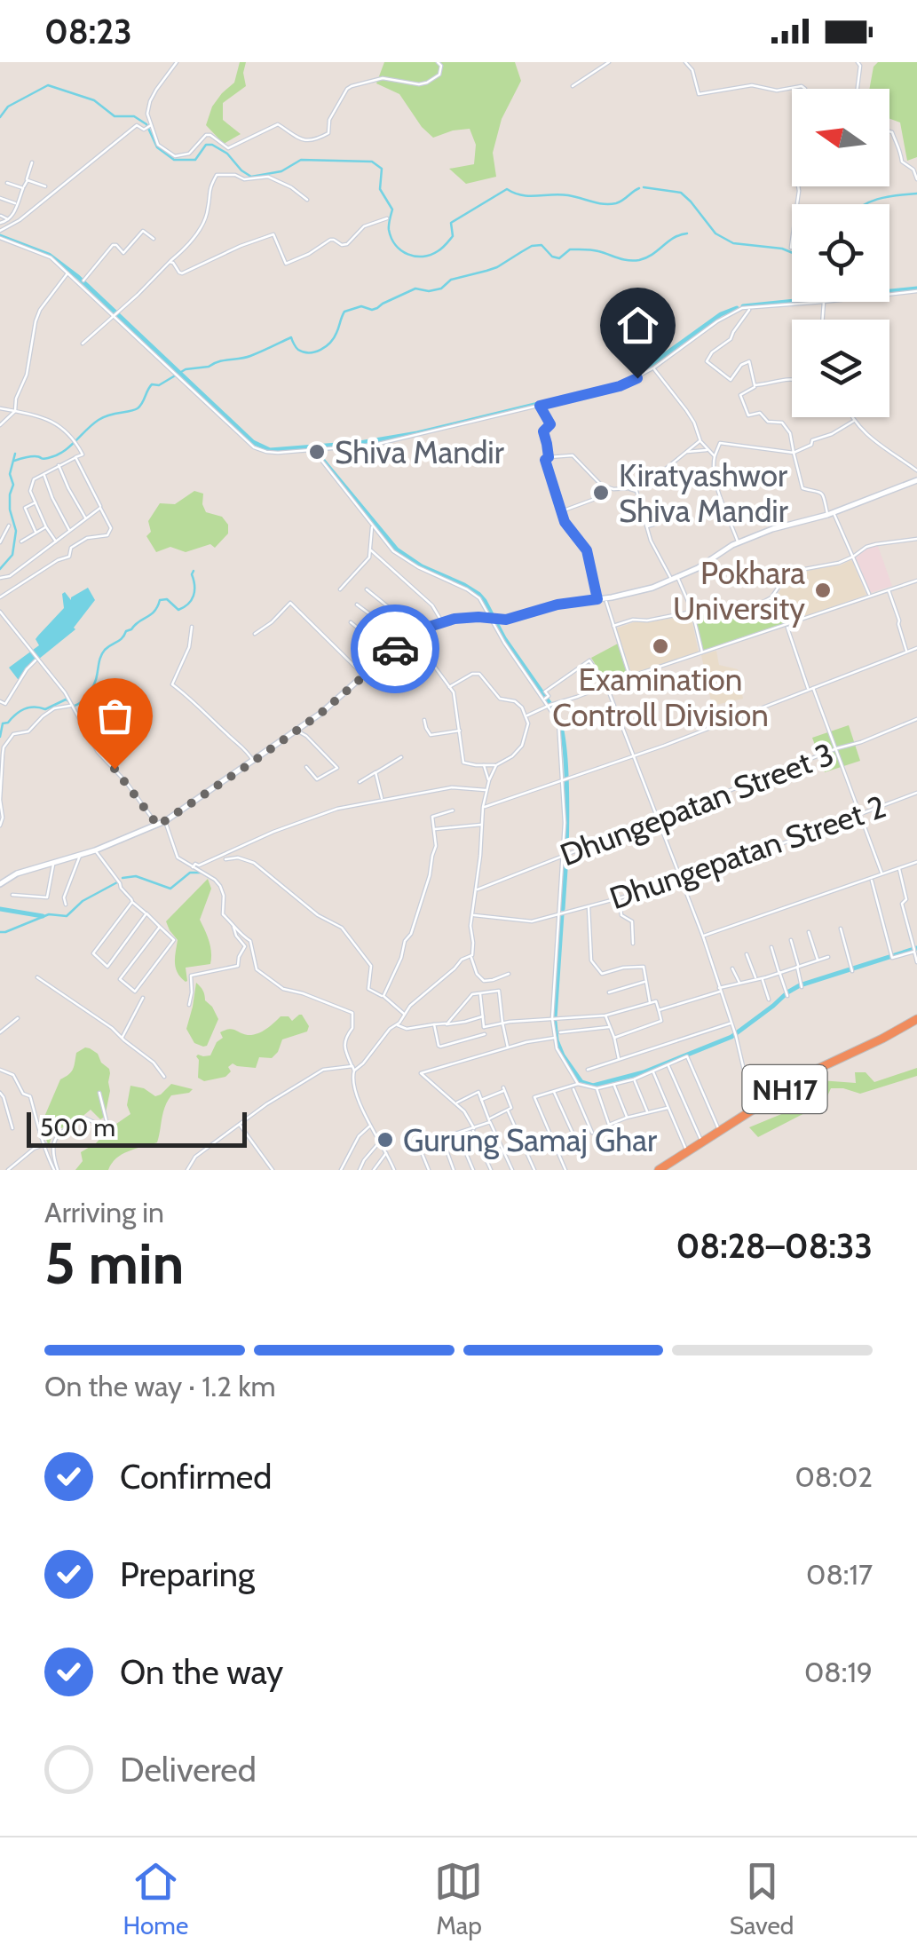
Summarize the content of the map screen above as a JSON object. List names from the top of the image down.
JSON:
{
  "streets": {
    "highway": ["NH17"],
    "street": ["Dhungepatan Street 3", "Dhungepatan Street 2"]
  },
  "places": [
    "Shiva Mandir",
    "Kiratyashwor Shiva Mandir",
    "Pokhara University",
    "Examination Controll Division",
    "Gurung Samaj Ghar"
  ],
  "scale_bar": "500 m",
  "north": "left",
  "page": {
    "status": "08:23",
    "scale": "500 m",
    "heading": ["5 min", "Arriving in", "08:28–08:33"],
    "bar": "On the way · 1.2 km",
    "list": [
      ["Confirmed", "08:02"],
      ["Preparing", "08:17"],
      ["On the way", "08:19"],
      "Delivered"
    ],
    "tabs": ["Home", "Map", "Saved"]
  }
}
